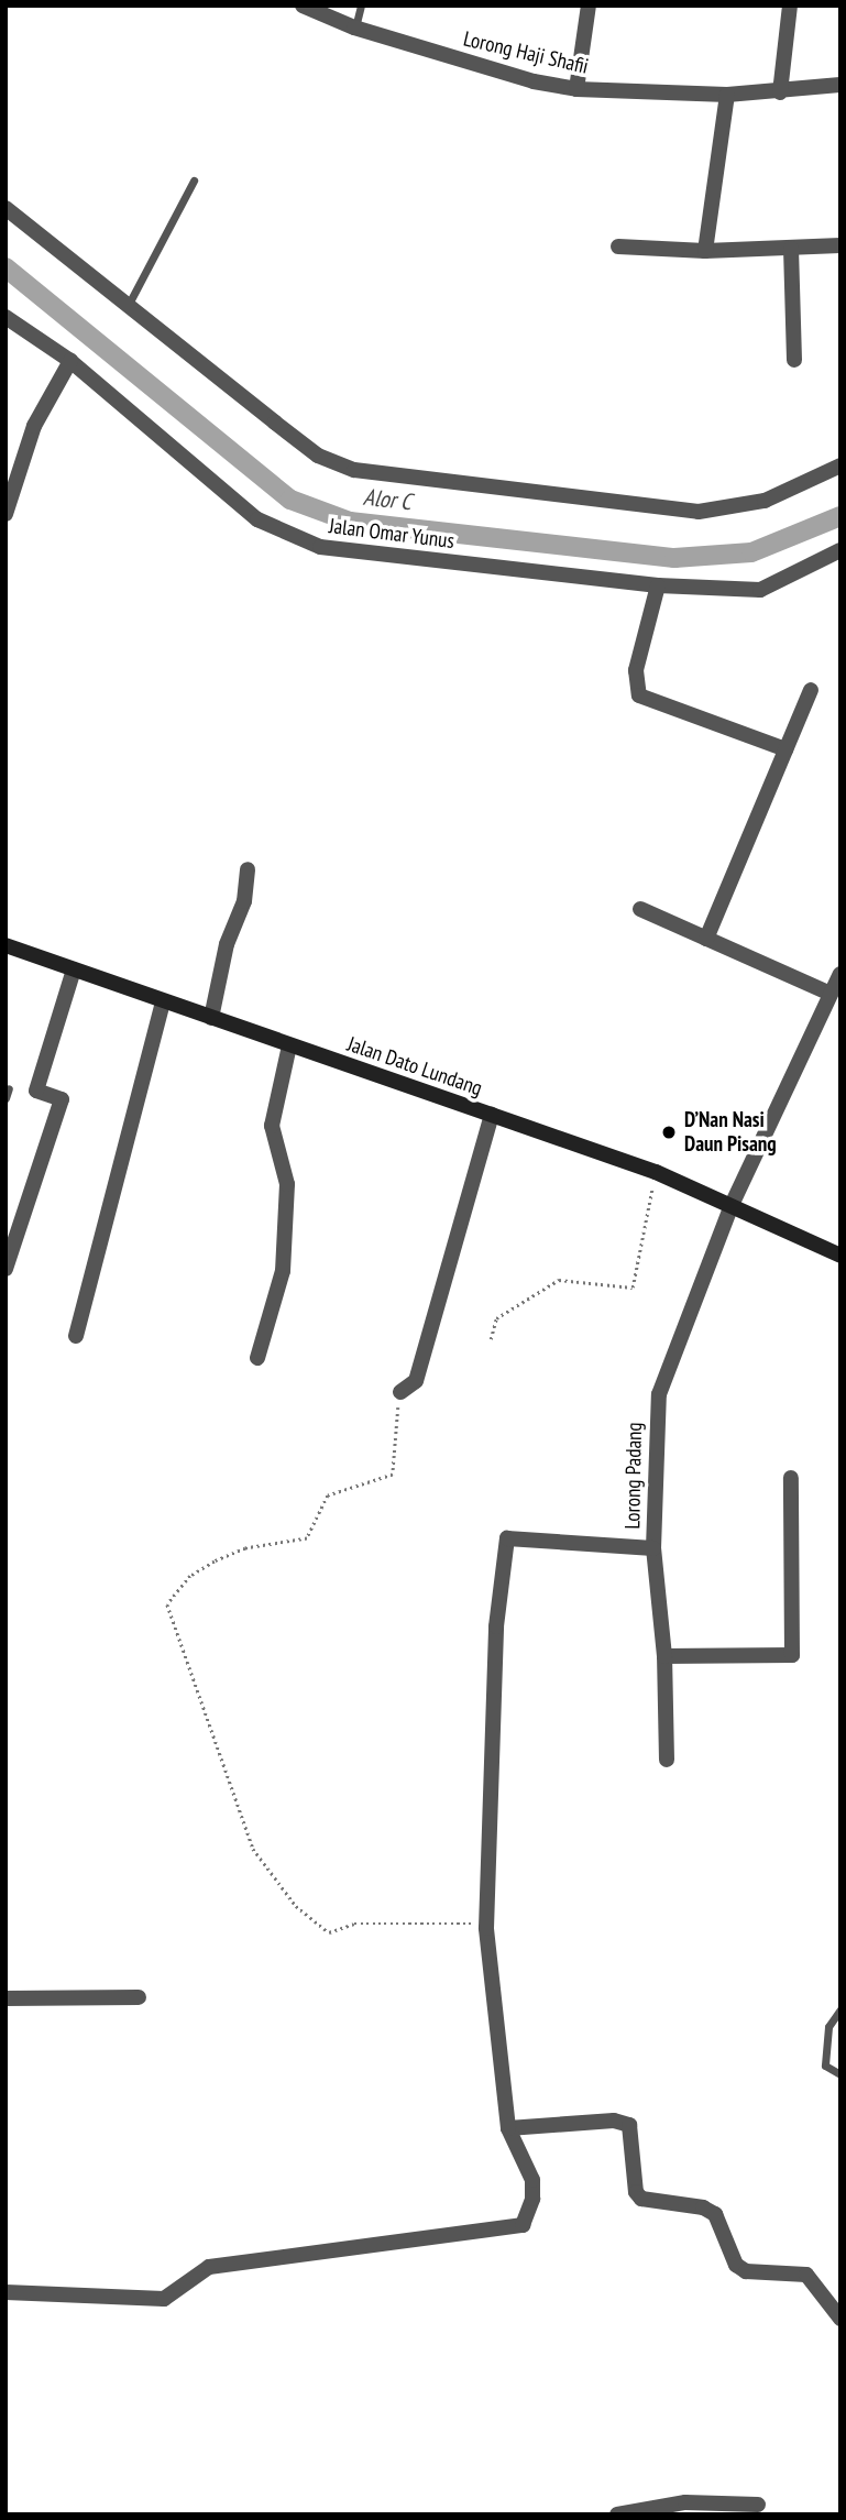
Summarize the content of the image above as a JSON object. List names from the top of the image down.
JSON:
{
  "streets": {
    "main road": ["Jalan Dato Lundang"],
    "street": ["Lorong Haji Shafii", "Jalan Omar Yunus", "Lorong Padang"]
  },
  "crossings": [
    ["Jalan Dato Lundang", "Lorong Padang"]
  ],
  "water": ["Alor C"],
  "places": ["D’Nan Nasi Daun Pisang"]
}
